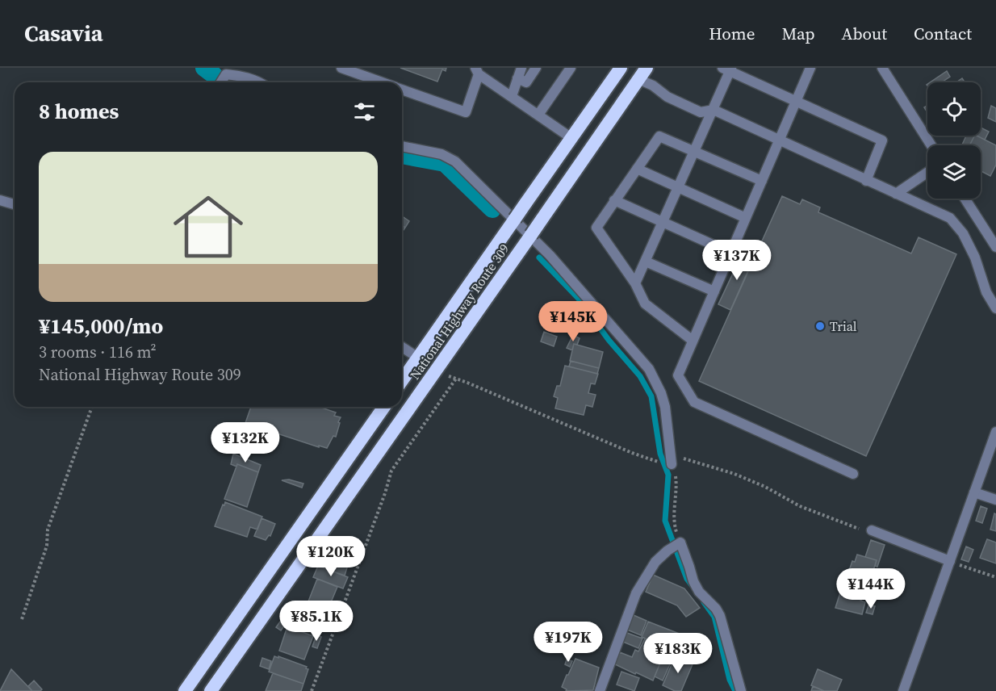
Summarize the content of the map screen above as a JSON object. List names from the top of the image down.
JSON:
{
  "streets": {
    "highway": ["National Highway Route 309"]
  },
  "places": ["Trial"],
  "page": {
    "header": "Casavia",
    "nav": [
      "Home",
      "Map",
      "About",
      "Contact"
    ],
    "heading": "8 homes",
    "list": [
      {
        "name": "¥145,000/mo",
        "note": "3 rooms · 116 m² · National Highway Route 309"
      }
    ],
    "price": [
      "¥137K",
      "¥145K",
      "¥132K",
      "¥120K",
      "¥144K",
      "¥85.1K",
      "¥197K",
      "¥183K"
    ]
  }
}
